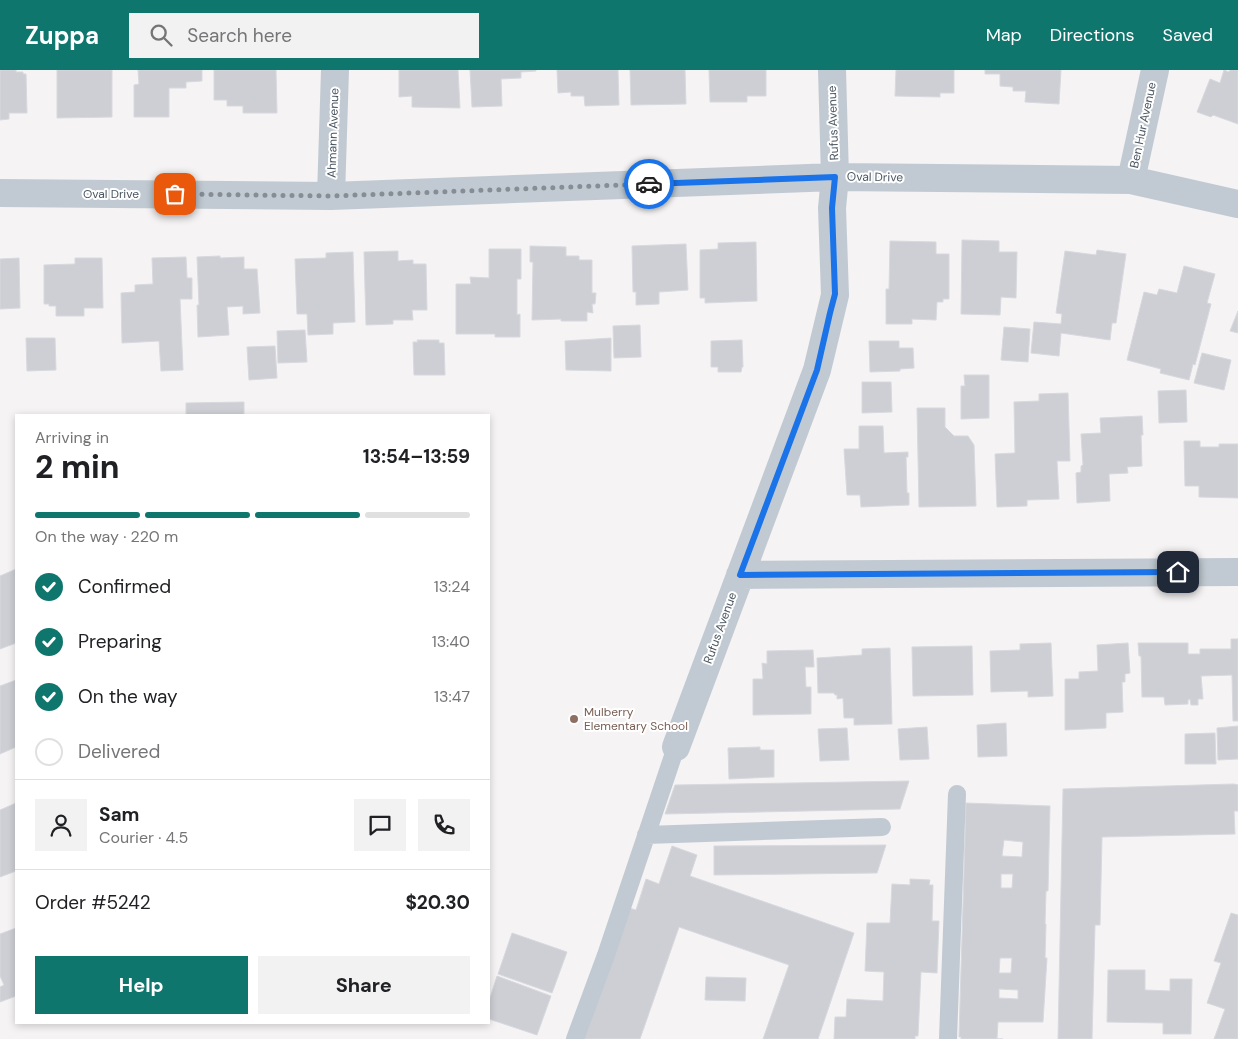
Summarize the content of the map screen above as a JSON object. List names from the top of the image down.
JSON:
{
  "streets": {
    "street": [
      "Rufus Avenue",
      "Ben Hur Avenue",
      "Ahmann Avenue",
      "Oval Drive"
    ]
  },
  "crossings": [
    ["Rufus Avenue", "Oval Drive"],
    ["Ben Hur Avenue", "Oval Drive"],
    ["Ahmann Avenue", "Oval Drive"]
  ],
  "places": ["Mulberry Elementary School"],
  "page": {
    "header": "Zuppa",
    "search": "Search here",
    "nav": ["Map", "Directions", "Saved"],
    "heading": ["2 min", "Arriving in", "13:54–13:59"],
    "panel": [
      "Sam",
      "Courier · 4.5",
      "Order #5242",
      "$20.30"
    ],
    "bar": "On the way · 220 m",
    "list": [
      ["Confirmed", "13:24"],
      ["Preparing", "13:40"],
      ["On the way", "13:47"],
      "Delivered"
    ],
    "buttons": ["Help", "Share"]
  }
}
